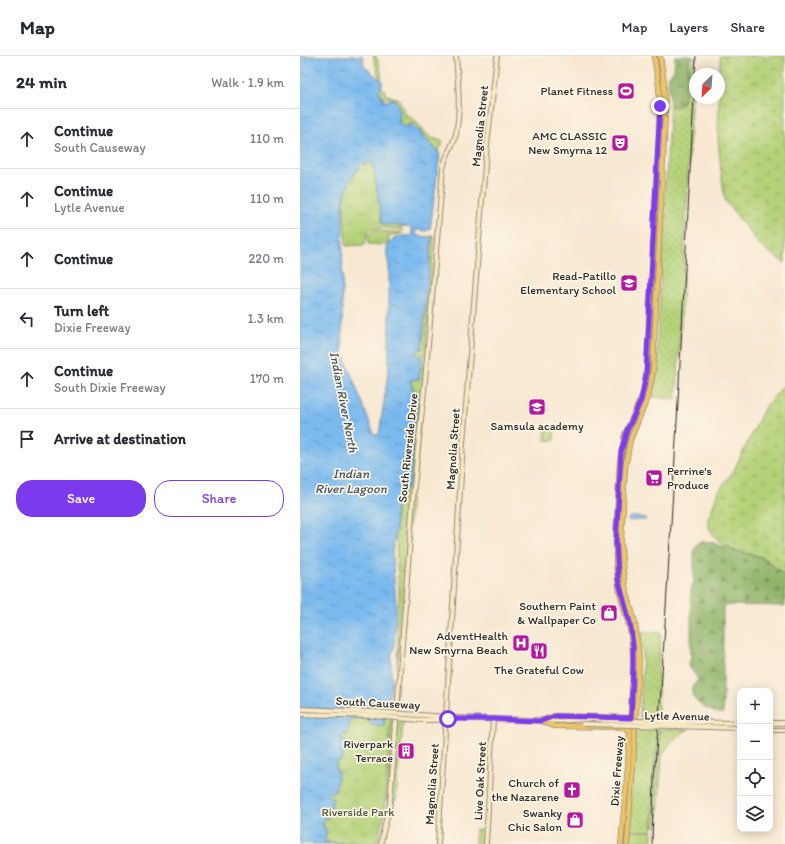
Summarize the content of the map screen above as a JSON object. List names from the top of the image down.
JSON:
{
  "streets": {
    "main road": ["Dixie Freeway"],
    "street": [
      "Magnolia Street",
      "South Riverside Drive",
      "South Causeway",
      "Lytle Avenue",
      "Live Oak Street"
    ]
  },
  "crossings": [
    ["South Causeway", "Lytle Avenue"],
    ["South Causeway", "Live Oak Street"],
    ["Lytle Avenue", "Live Oak Street"]
  ],
  "water": ["Indian River North", "Indian River Lagoon"],
  "parks": ["Riverside Park"],
  "places": {
    "sports": ["Planet Fitness"],
    "theatre": ["AMC CLASSIC New Smyrna 12"],
    "school or university": ["Read-Patillo Elementary School", "Samsula academy"],
    "supermarket": ["Perrine's Produce"],
    "shop": ["Southern Paint & Wallpaper Co", "Swanky Chic Salon"],
    "hospital": ["AdventHealth New Smyrna Beach"],
    "restaurant": ["The Grateful Cow"],
    "building": ["Riverpark Terrace"],
    "church": ["Church of the Nazarene"]
  },
  "north": "bottom left",
  "page": {
    "header": "Map",
    "nav": ["Map", "Layers", "Share"],
    "heading": ["24 min", "Walk · 1.9 km"],
    "list": [
      ["Continue", "South Causeway", "110 m"],
      ["Continue", "Lytle Avenue", "110 m"],
      ["Continue", "220 m"],
      ["Turn left", "Dixie Freeway", "1.3 km"],
      ["Continue", "South Dixie Freeway", "170 m"],
      "Arrive at destination"
    ],
    "buttons": ["Save", "Share"],
    "map_buttons": ["+", "−"]
  }
}
